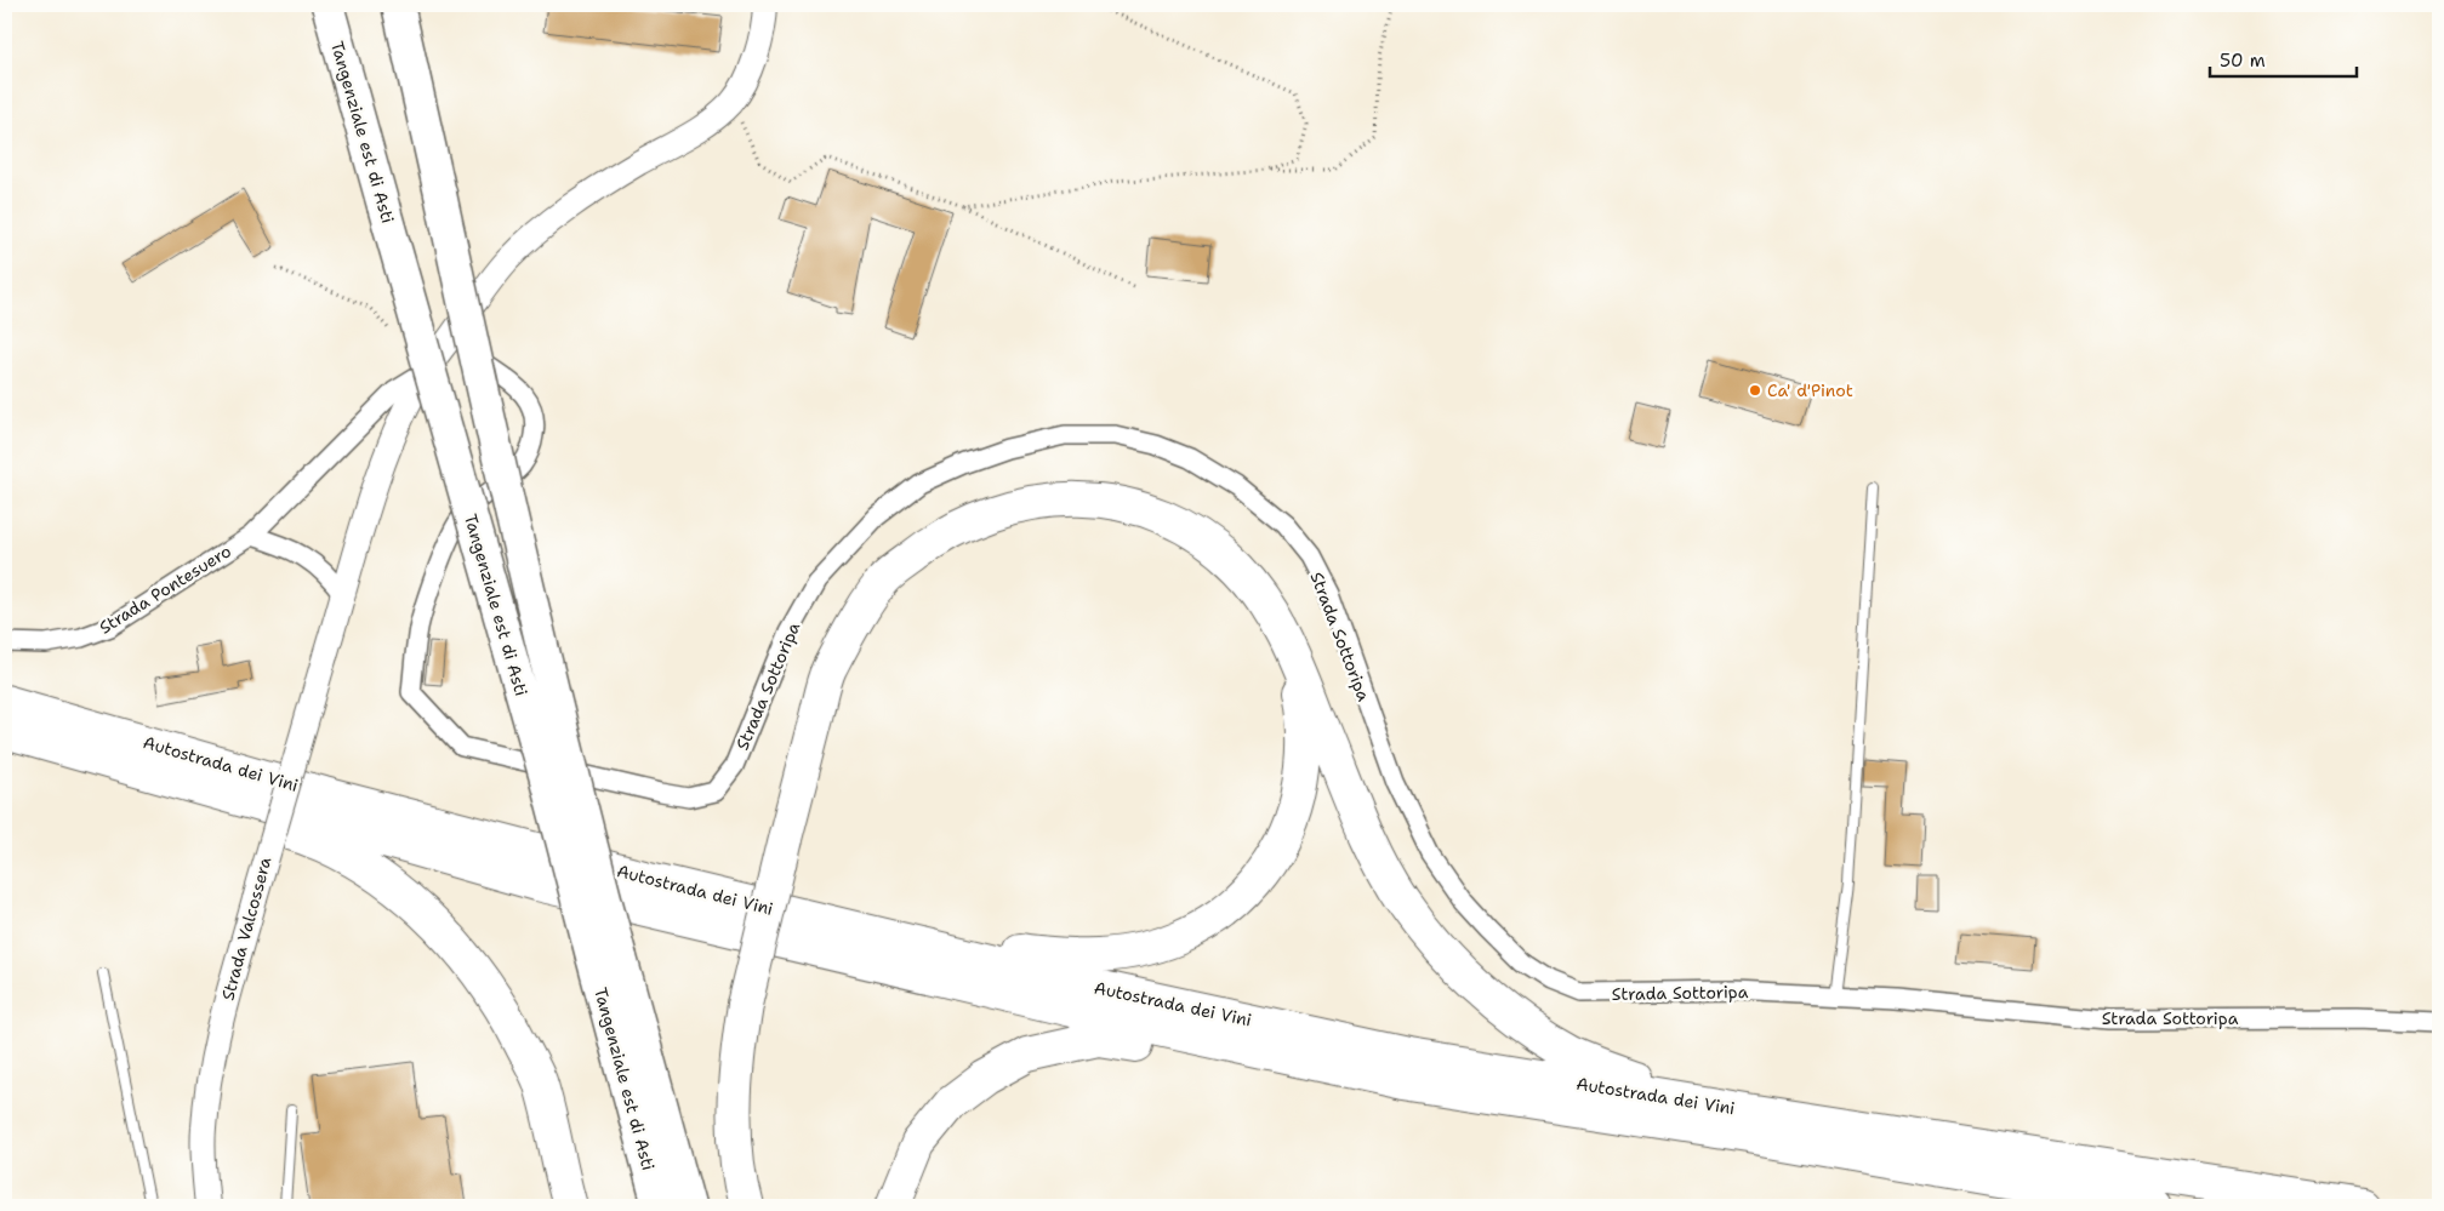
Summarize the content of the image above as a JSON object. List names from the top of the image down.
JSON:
{
  "streets": {
    "highway": ["Tangenziale est di Asti", "Autostrada dei Vini"],
    "street": ["Strada Pontesuero", "Strada Sottoripa", "Strada Valcossera"]
  },
  "crossings": [
    ["Strada Pontesuero", "Strada Valcossera"],
    ["Strada Sottoripa", "Strada Valcossera"]
  ],
  "places": ["Ca' d'Pinot"],
  "scale_bar": "50 m"
}
